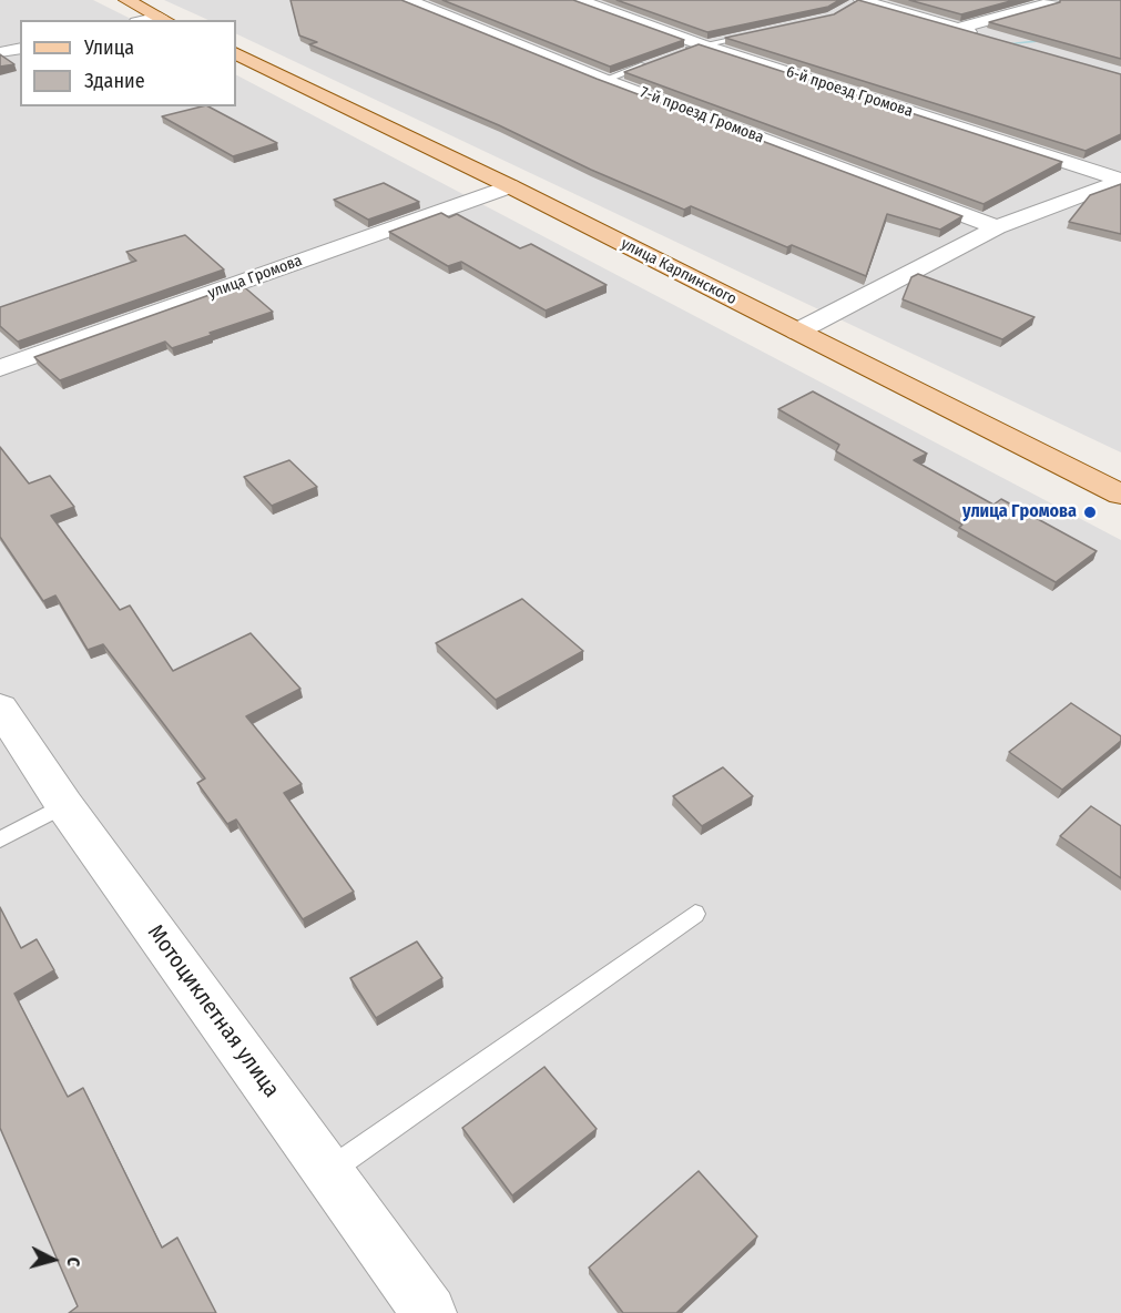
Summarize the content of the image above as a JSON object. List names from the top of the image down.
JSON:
{
  "streets": {
    "main road": ["улица Карпинского"],
    "street": [
      "6-й проезд Громова",
      "7-й проезд Громова",
      "улица Громова",
      "Мотоциклетная улица"
    ]
  },
  "crossings": [
    ["улица Карпинского", "улица Громова"]
  ],
  "places": ["улица Громова"],
  "legend": ["Улица", "Здание"],
  "north": "right"
}
